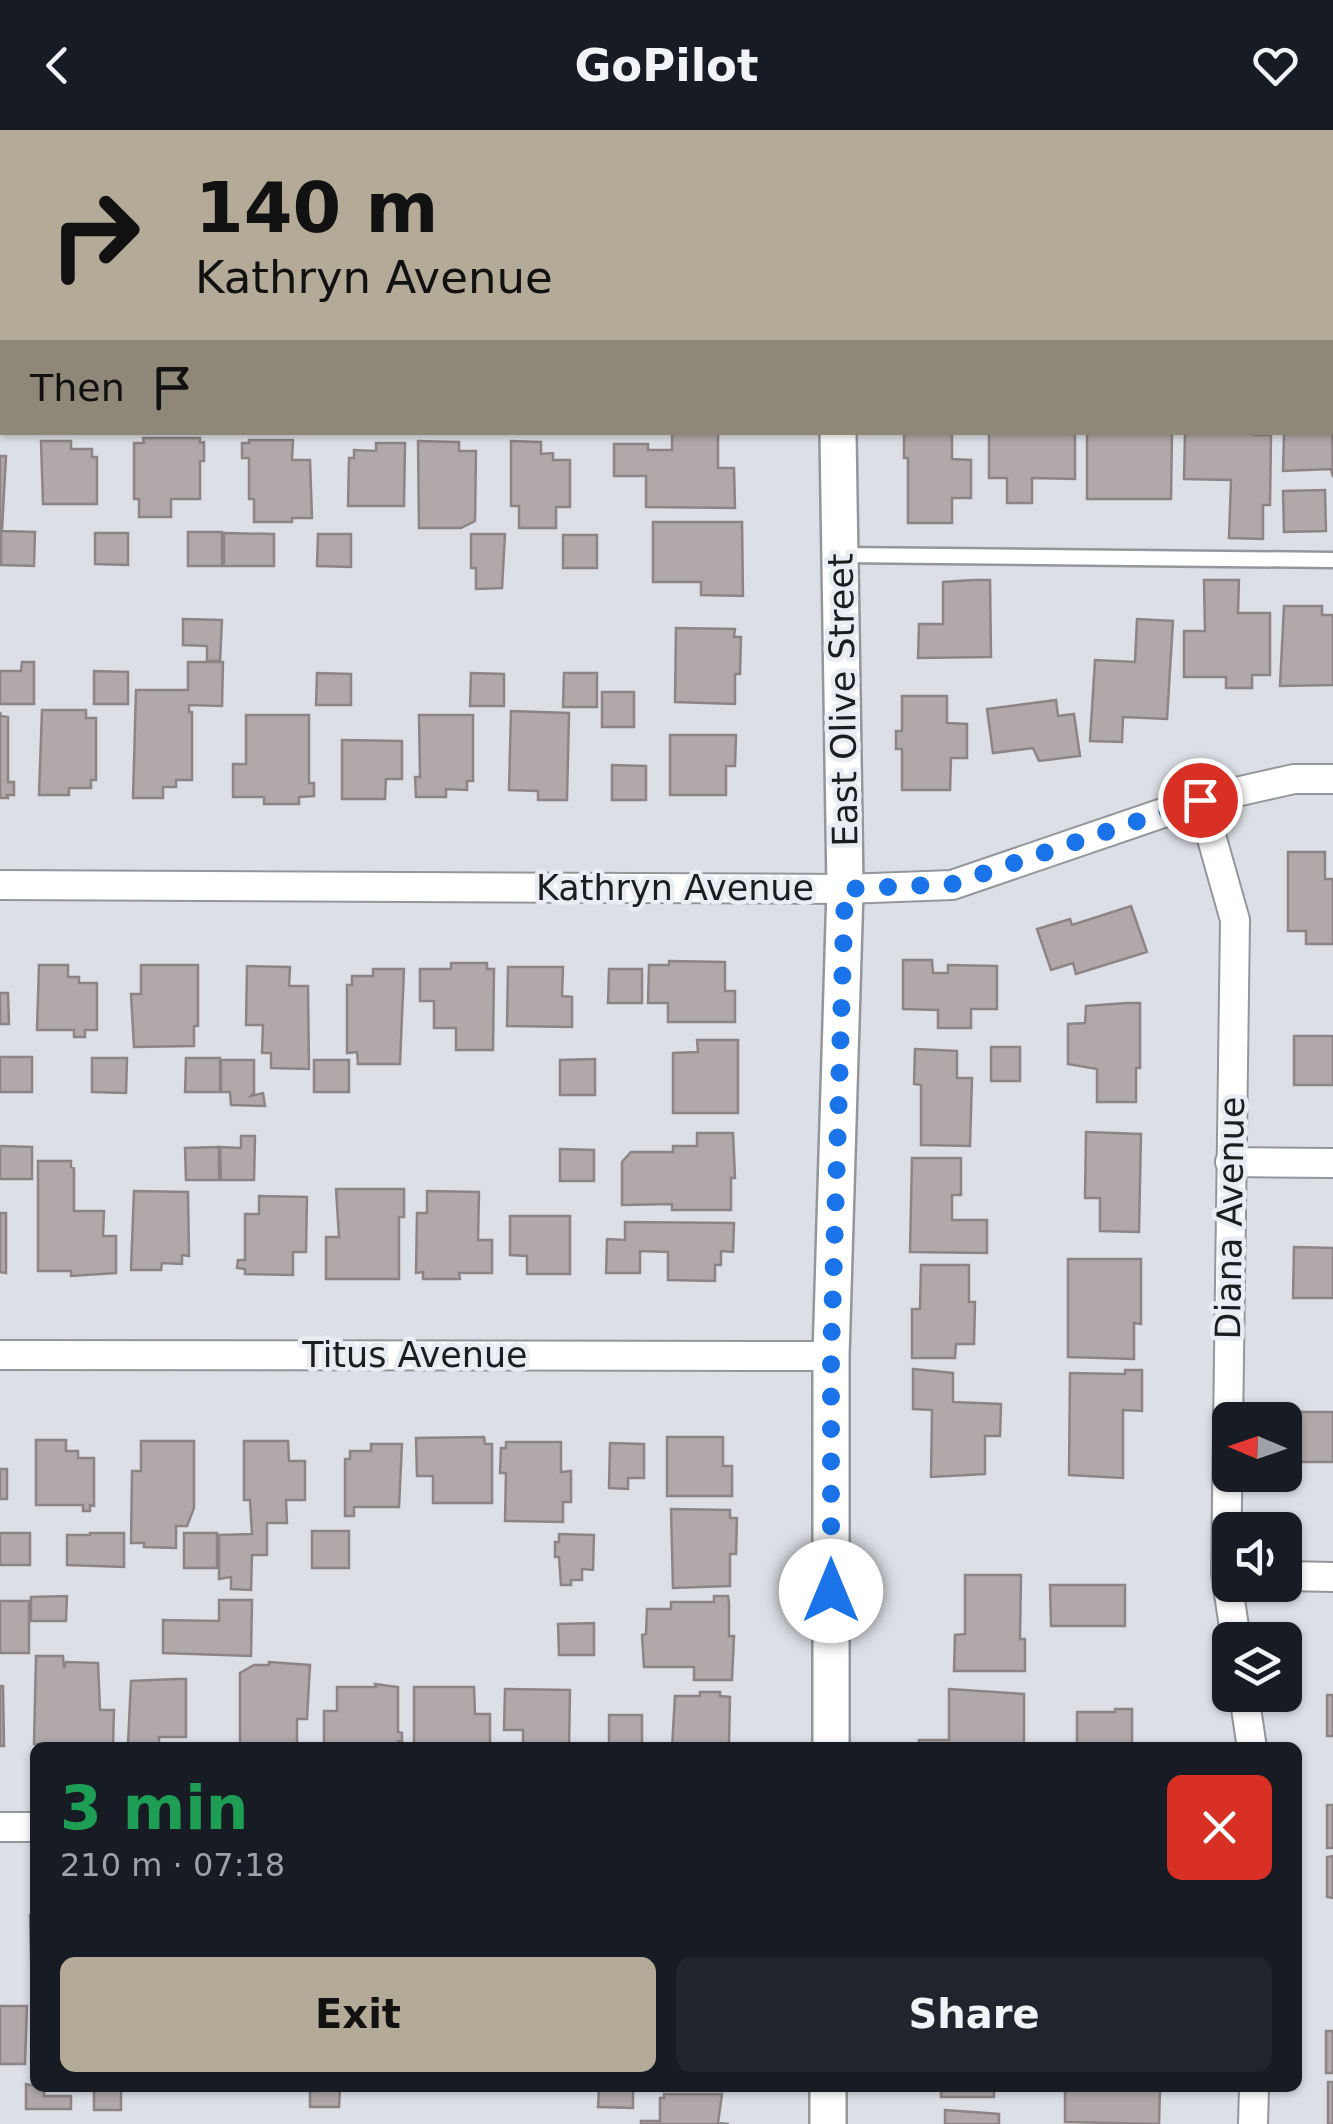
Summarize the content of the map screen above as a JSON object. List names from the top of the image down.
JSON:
{
  "streets": {
    "street": [
      "East Olive Street",
      "Kathryn Avenue",
      "Diana Avenue",
      "Titus Avenue"
    ]
  },
  "crossings": [
    ["East Olive Street", "Kathryn Avenue"],
    ["East Olive Street", "Titus Avenue"],
    ["Kathryn Avenue", "Diana Avenue"]
  ],
  "north": "left",
  "page": {
    "header": "GoPilot",
    "turn": ["140 m", "Kathryn Avenue"],
    "then": "Then",
    "heading": ["3 min", "210 m · 07:18"],
    "buttons": ["Exit", "Share"]
  }
}
